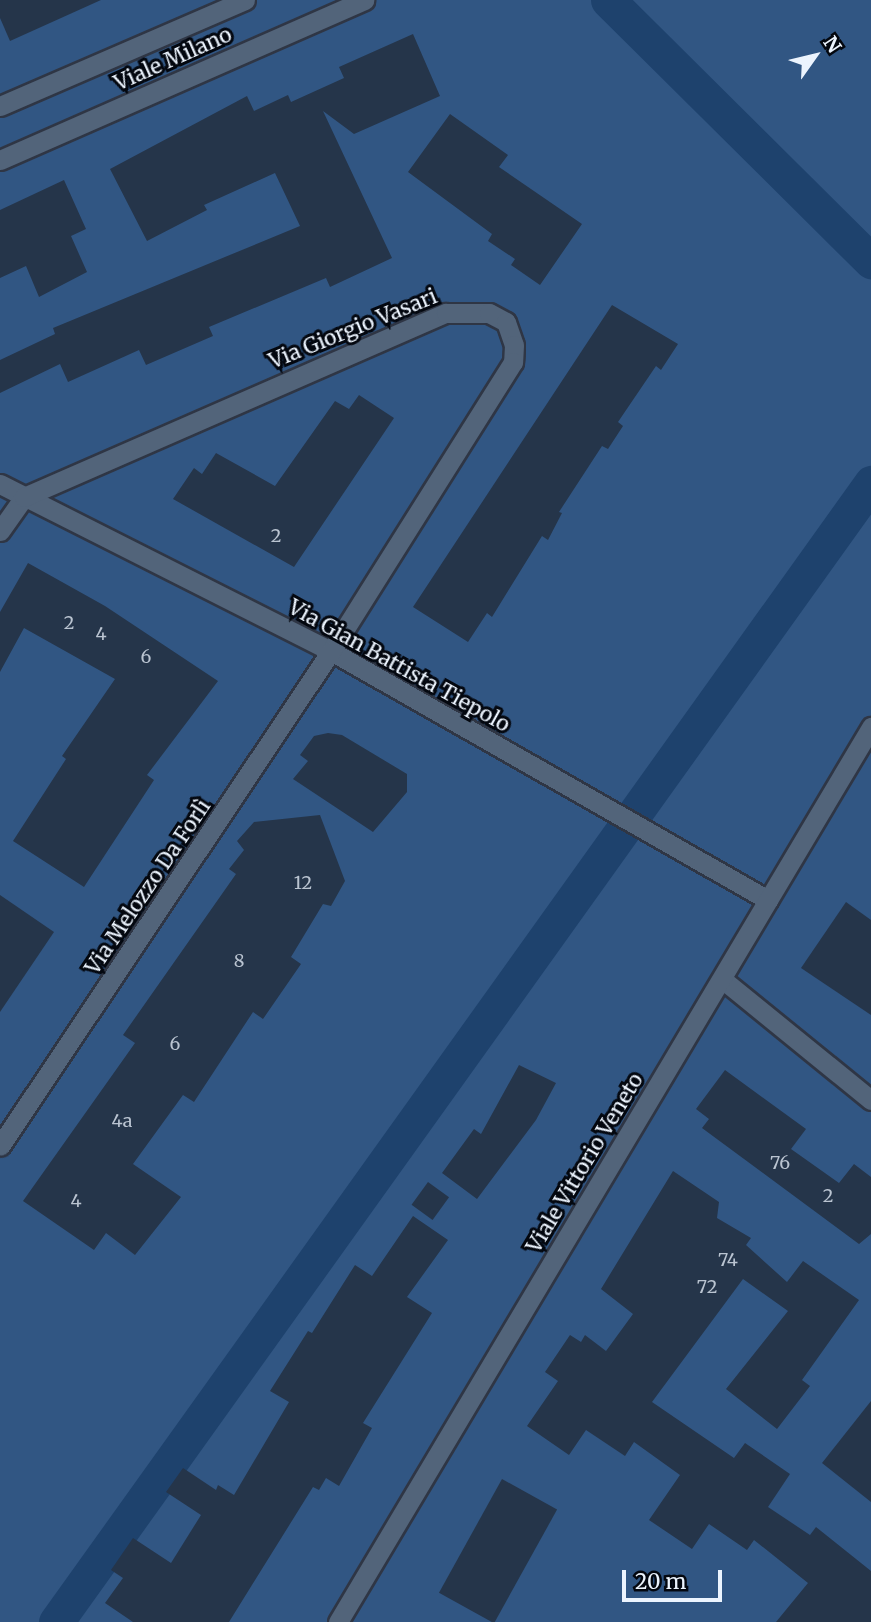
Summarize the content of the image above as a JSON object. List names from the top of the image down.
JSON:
{
  "streets": {
    "street": [
      "Viale Milano",
      "Via Giorgio Vasari",
      "Via Gian Battista Tiepolo",
      "Via Melozzo Da Forlì",
      "Viale Vittorio Veneto"
    ]
  },
  "crossings": [
    ["Via Giorgio Vasari", "Via Gian Battista Tiepolo"],
    ["Via Giorgio Vasari", "Via Melozzo Da Forlì"],
    ["Via Gian Battista Tiepolo", "Via Melozzo Da Forlì"],
    ["Via Gian Battista Tiepolo", "Viale Vittorio Veneto"]
  ],
  "house_numbers": [
    "2",
    "2",
    "4",
    "6",
    "12",
    "8",
    "6",
    "4a",
    "76",
    "2",
    "4",
    "74",
    "72"
  ],
  "scale_bar": "20 m",
  "north": "top right"
}
